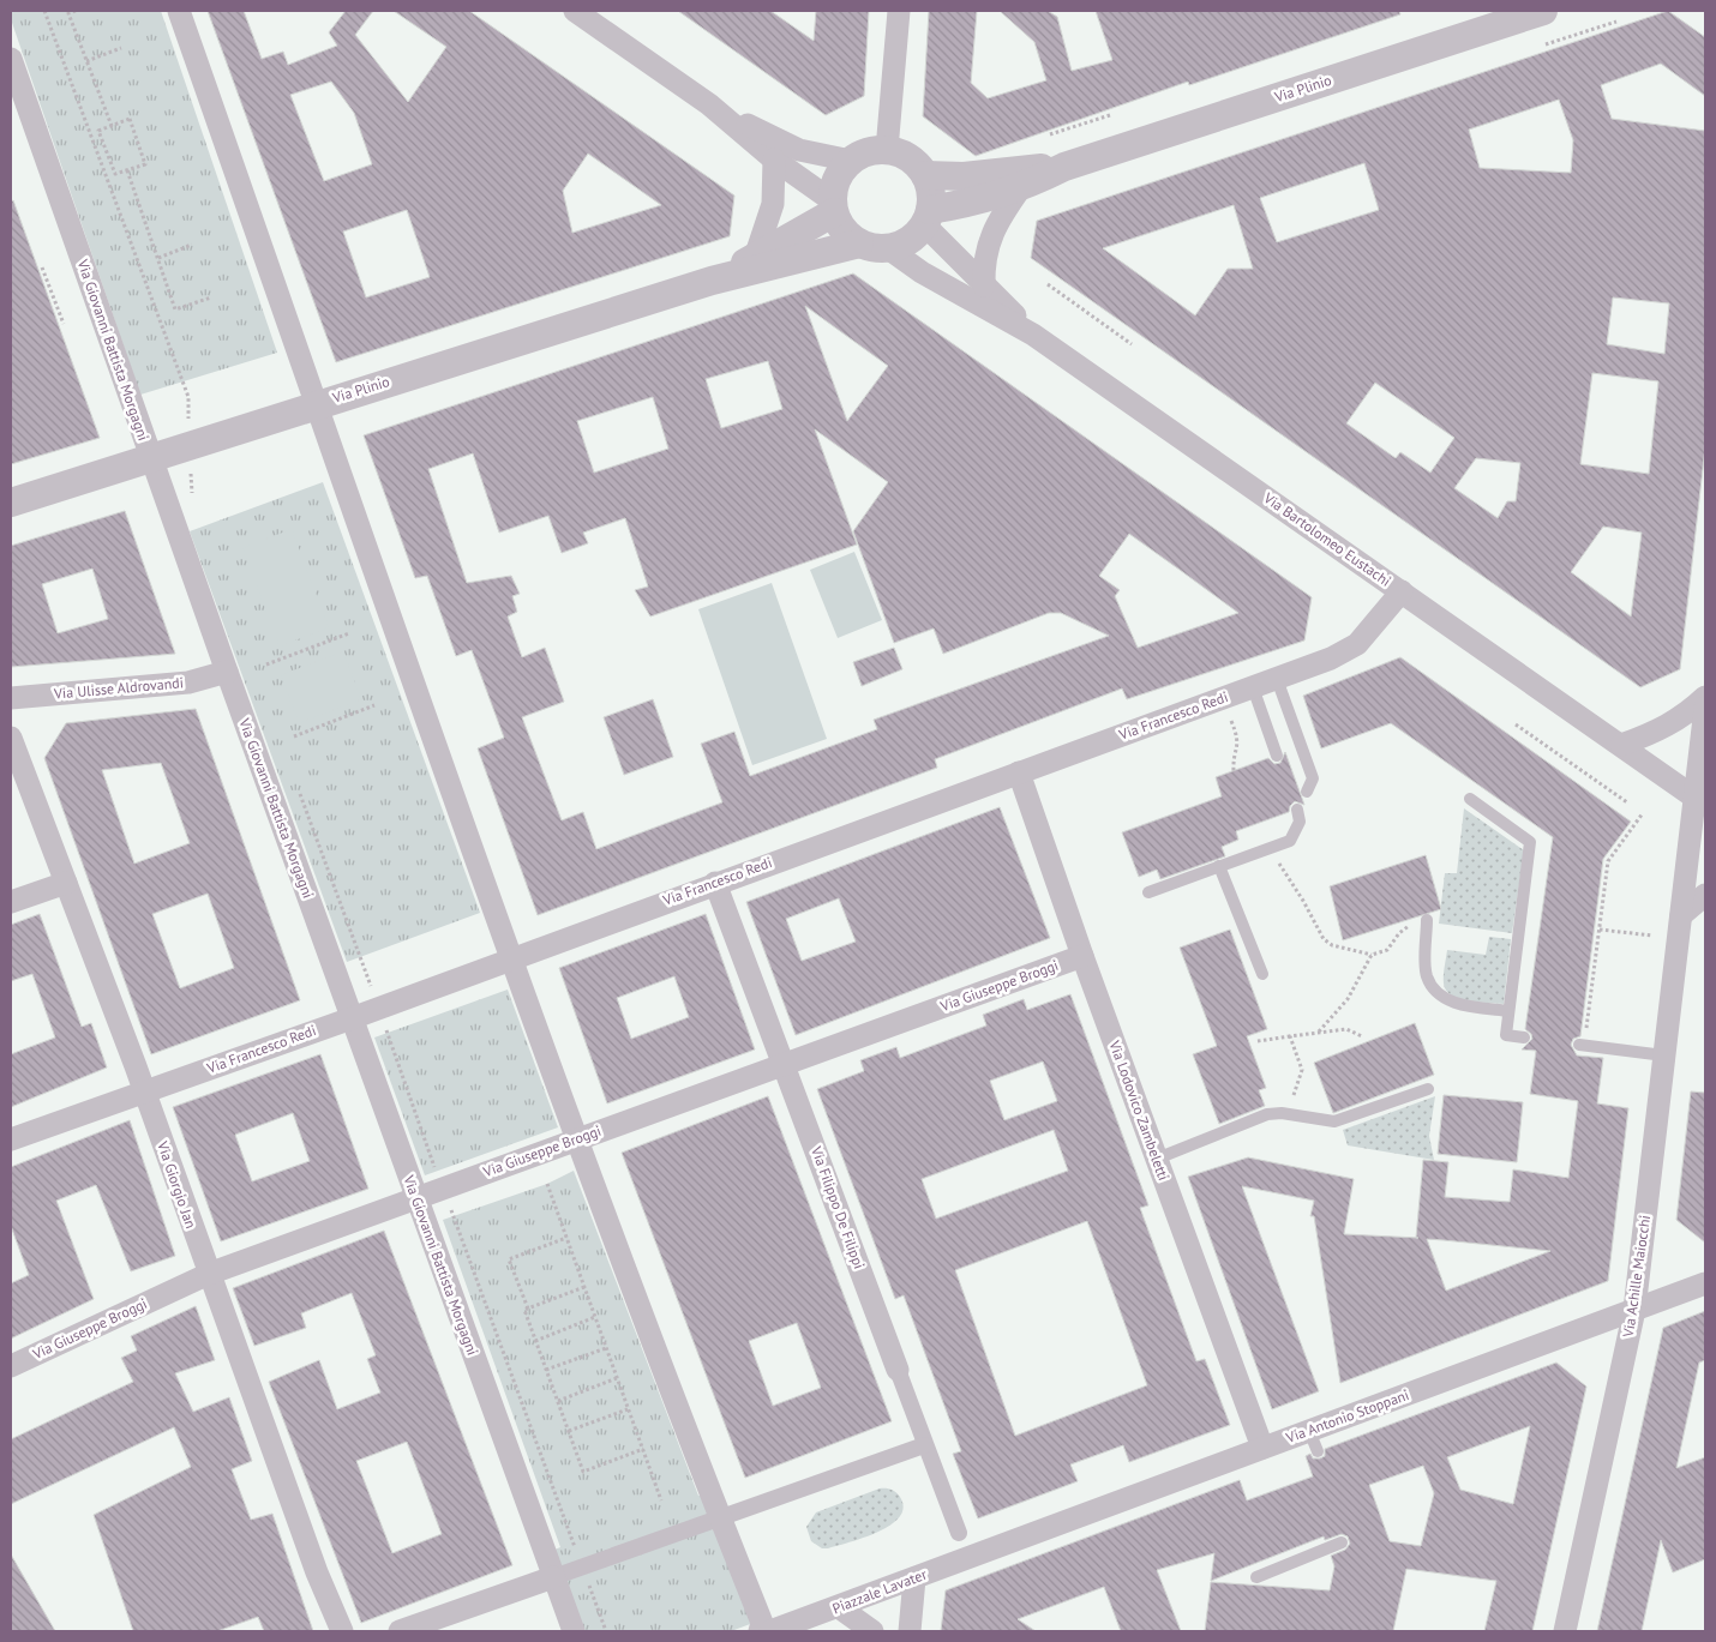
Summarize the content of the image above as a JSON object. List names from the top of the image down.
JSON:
{
  "streets": {
    "street": [
      "Via Plinio",
      "Via Giovanni Battista Morgagni",
      "Via Bartolomeo Eustachi",
      "Via Ulisse Aldrovandi",
      "Via Francesco Redi",
      "Via Giuseppe Broggi",
      "Via Lodovico Zambeletti",
      "Via Giorgio Jan",
      "Via Filippo De Filippi",
      "Via Achille Maiocchi",
      "Via Antonio Stoppani",
      "Piazzale Lavater"
    ]
  },
  "crossings": [
    ["Via Plinio", "Via Giovanni Battista Morgagni"],
    ["Via Plinio", "Via Bartolomeo Eustachi"],
    ["Via Giovanni Battista Morgagni", "Via Ulisse Aldrovandi"],
    ["Via Giovanni Battista Morgagni", "Via Francesco Redi"],
    ["Via Giovanni Battista Morgagni", "Via Giuseppe Broggi"],
    ["Via Bartolomeo Eustachi", "Via Francesco Redi"],
    ["Via Bartolomeo Eustachi", "Via Achille Maiocchi"],
    ["Via Francesco Redi", "Via Lodovico Zambeletti"],
    ["Via Francesco Redi", "Via Giorgio Jan"],
    ["Via Francesco Redi", "Via Filippo De Filippi"],
    ["Via Giuseppe Broggi", "Via Lodovico Zambeletti"],
    ["Via Giuseppe Broggi", "Via Giorgio Jan"],
    ["Via Giuseppe Broggi", "Via Filippo De Filippi"],
    ["Via Lodovico Zambeletti", "Via Antonio Stoppani"],
    ["Via Achille Maiocchi", "Via Antonio Stoppani"],
    ["Via Antonio Stoppani", "Piazzale Lavater"]
  ]
}
